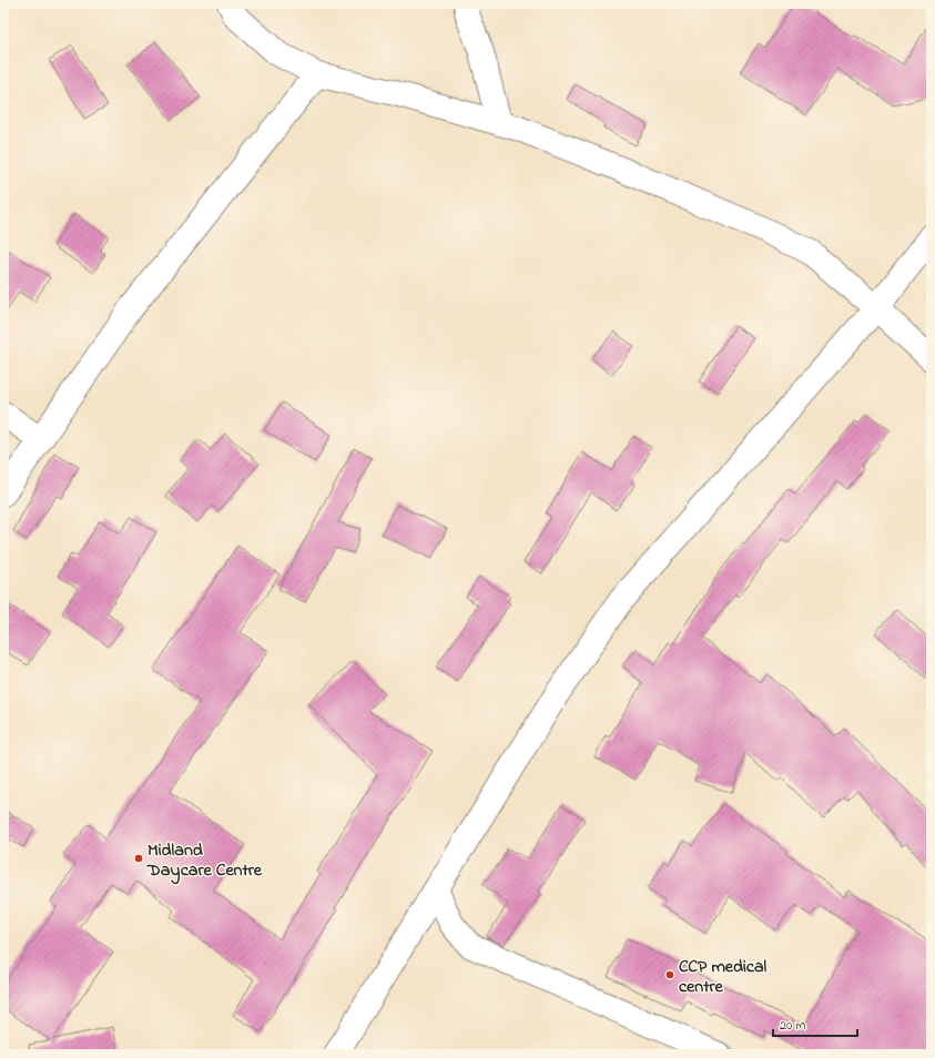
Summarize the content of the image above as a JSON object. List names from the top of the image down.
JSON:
{
  "places": ["Midland Daycare Centre", "CCP medical centre"],
  "scale_bar": "20 m"
}
